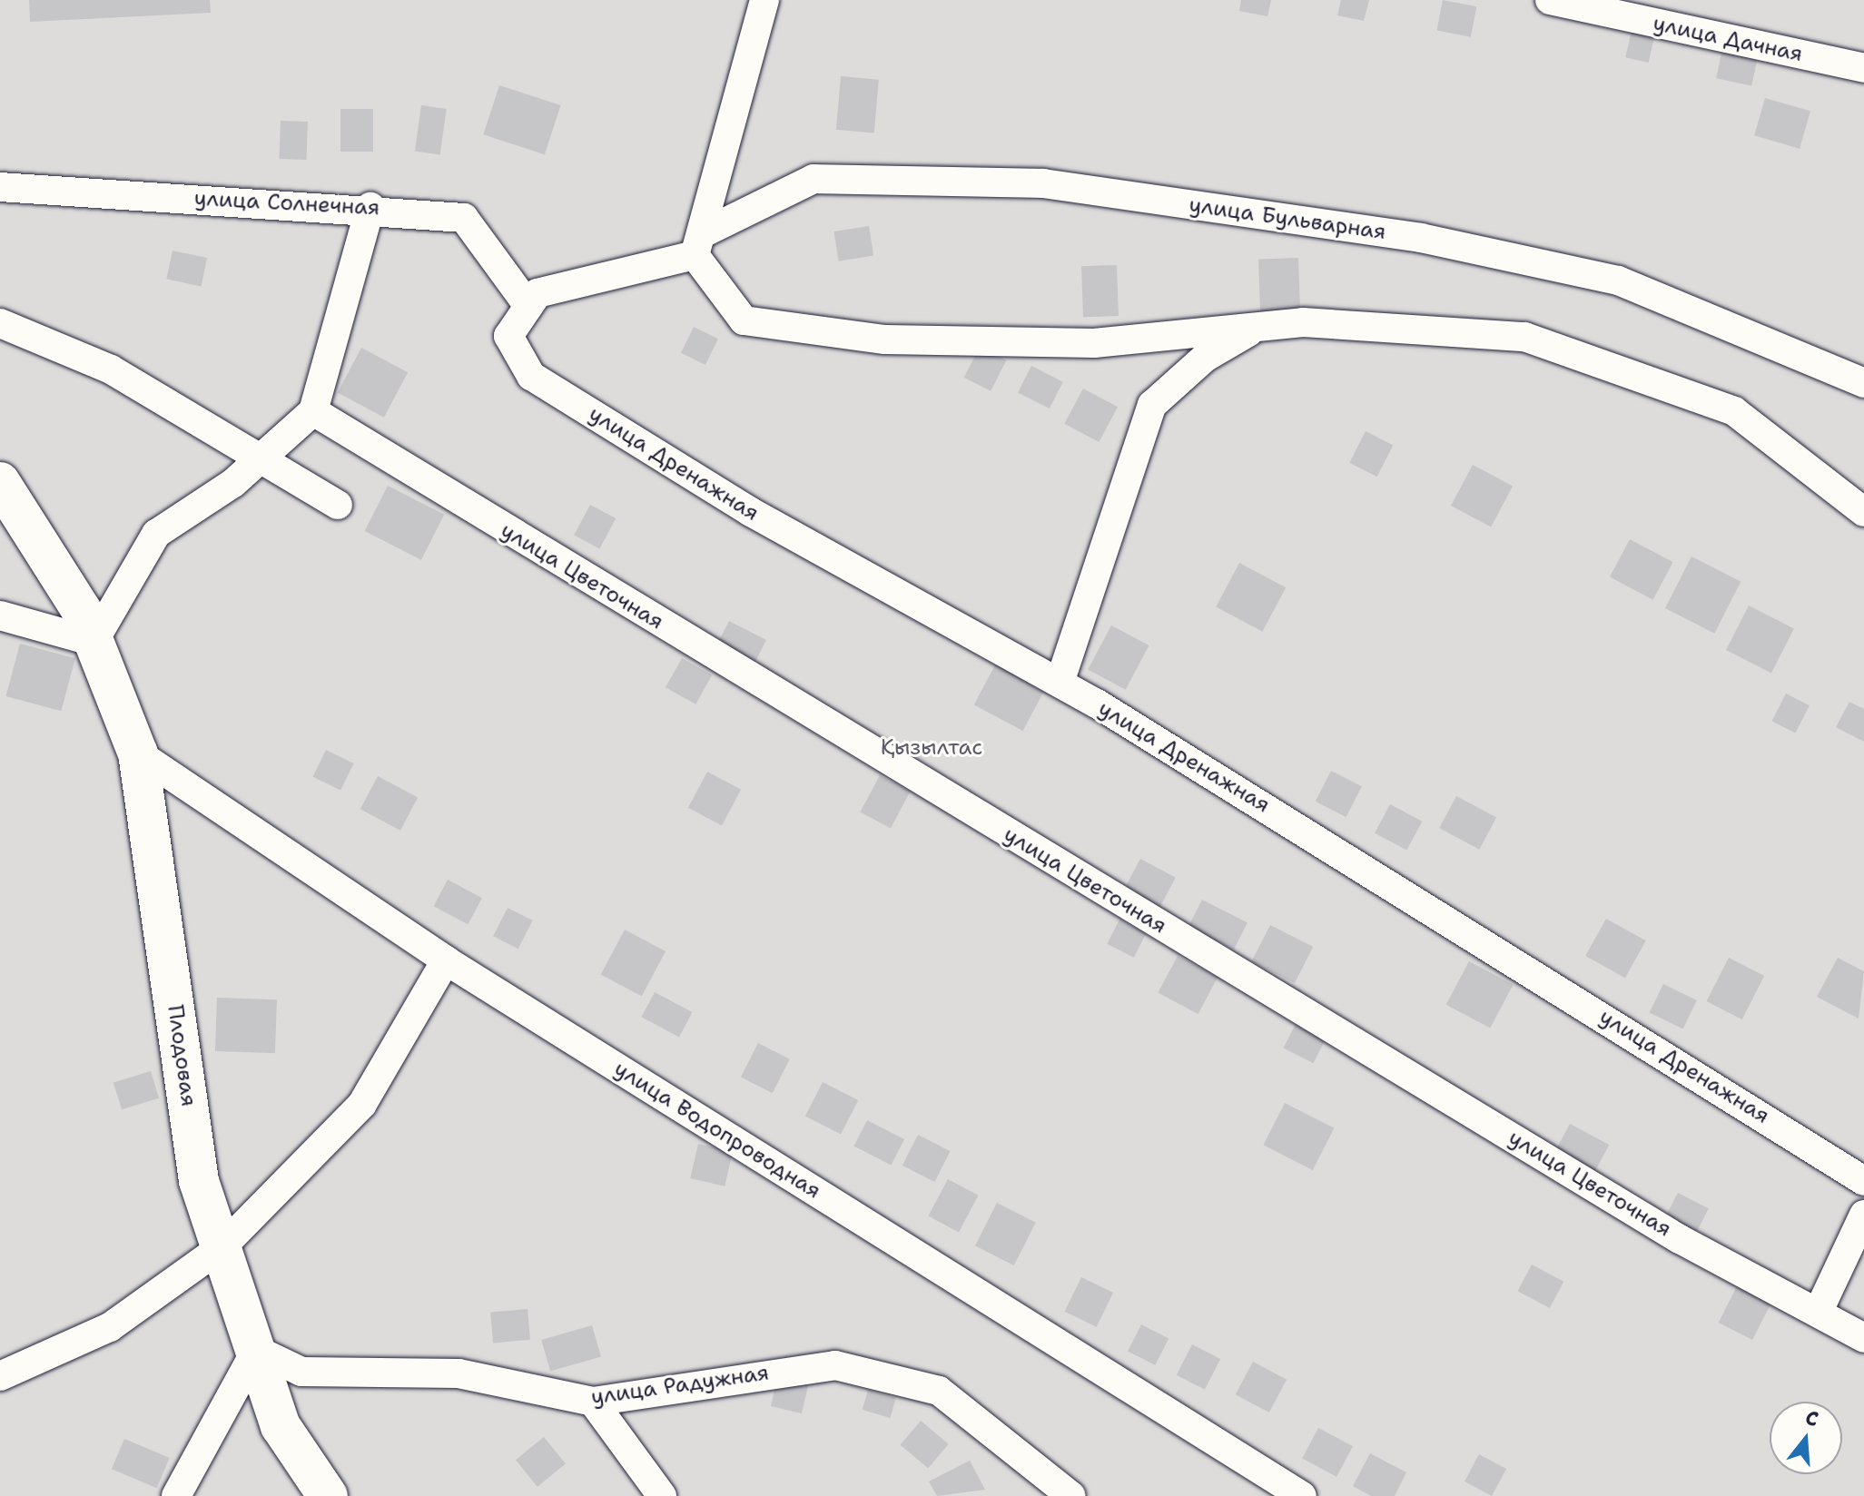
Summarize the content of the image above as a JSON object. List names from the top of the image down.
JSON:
{
  "streets": {
    "street": [
      "улица Дачная",
      "улица Солнечная",
      "улица Бульварная",
      "улица Дренажная",
      "улица Цветочная",
      "Плодовая",
      "улица Водопроводная",
      "улица Радужная"
    ]
  },
  "crossings": [
    ["улица Солнечная", "улица Бульварная"],
    ["улица Солнечная", "улица Дренажная"],
    ["улица Бульварная", "улица Дренажная"],
    ["Плодовая", "улица Водопроводная"],
    ["Плодовая", "улица Радужная"]
  ],
  "parks": ["Қызылтас"],
  "north": "top"
}
